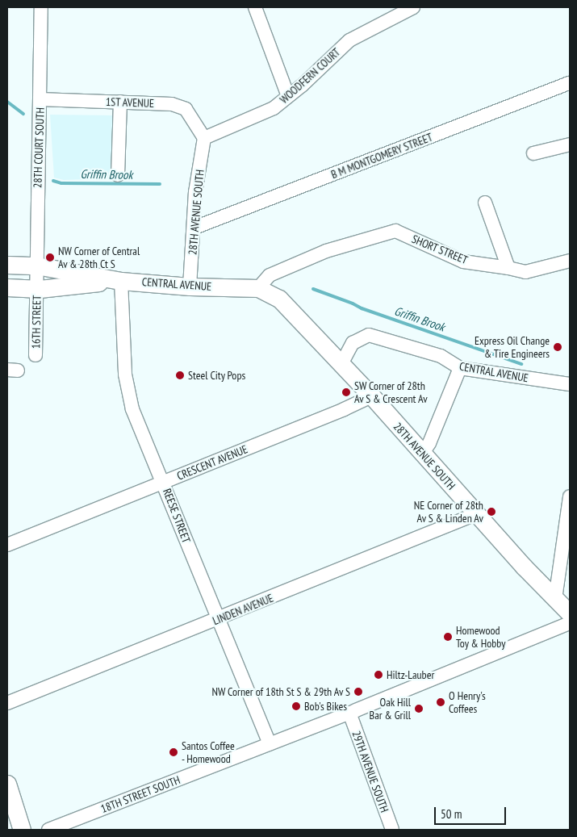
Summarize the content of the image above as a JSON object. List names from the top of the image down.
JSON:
{
  "streets": {
    "main road": ["28TH AVENUE SOUTH", "CENTRAL AVENUE"],
    "street": [
      "WOODFERN COURT",
      "1ST AVENUE",
      "28TH COURT SOUTH",
      "B M MONTGOMERY STREET",
      "SHORT STREET",
      "16TH STREET",
      "CRESCENT AVENUE",
      "REESE STREET",
      "LINDEN AVENUE",
      "29TH AVENUE SOUTH",
      "18TH STREET SOUTH"
    ]
  },
  "crossings": [
    ["WOODFERN COURT", "1ST AVENUE"],
    ["WOODFERN COURT", "28TH AVENUE SOUTH"],
    ["1ST AVENUE", "28TH COURT SOUTH"],
    ["1ST AVENUE", "28TH AVENUE SOUTH"],
    ["28TH COURT SOUTH", "CENTRAL AVENUE"],
    ["28TH COURT SOUTH", "16TH STREET"],
    ["B M MONTGOMERY STREET", "28TH AVENUE SOUTH"],
    ["28TH AVENUE SOUTH", "CENTRAL AVENUE"],
    ["28TH AVENUE SOUTH", "CRESCENT AVENUE"],
    ["28TH AVENUE SOUTH", "LINDEN AVENUE"],
    ["SHORT STREET", "CENTRAL AVENUE"],
    ["CENTRAL AVENUE", "16TH STREET"],
    ["CENTRAL AVENUE", "REESE STREET"],
    ["CRESCENT AVENUE", "REESE STREET"],
    ["REESE STREET", "LINDEN AVENUE"],
    ["REESE STREET", "18TH STREET SOUTH"],
    ["29TH AVENUE SOUTH", "18TH STREET SOUTH"]
  ],
  "water": ["Griffin Brook"],
  "places": [
    "NW Corner of Central Av & 28th Ct S",
    "Express Oil Change & Tire Engineers",
    "Steel City Pops",
    "SW Corner of 28th Av S & Crescent Av",
    "NE Corner of 28th Av S & Linden Av",
    "Homewood Toy & Hobby",
    "Hiltz-Lauber",
    "NW Corner of 18th St S & 29th Av S",
    "O Henry's Coffees",
    "Bob's Bikes",
    "Oak Hill Bar & Grill",
    "Santos Coffee - Homewood"
  ],
  "scale_bar": "50 m"
}
